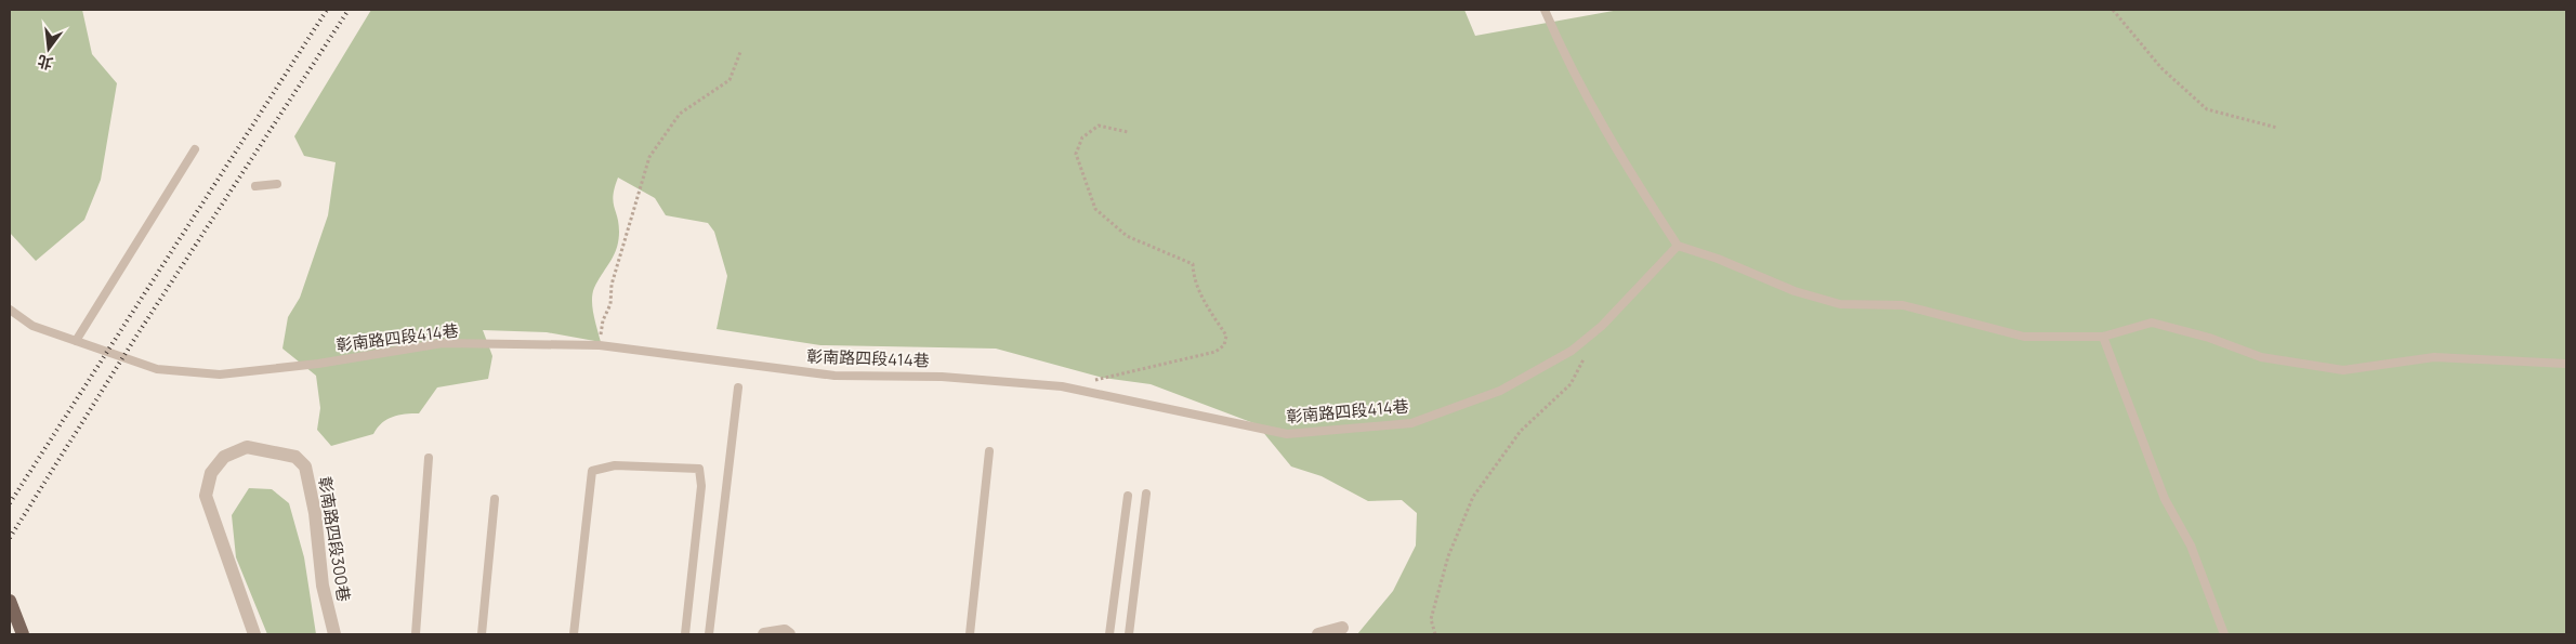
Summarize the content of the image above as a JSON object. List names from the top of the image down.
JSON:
{
  "streets": {
    "street": ["彰南路四段300巷"],
    "lane": ["彰南路四段414巷"]
  },
  "north": "bottom"
}
